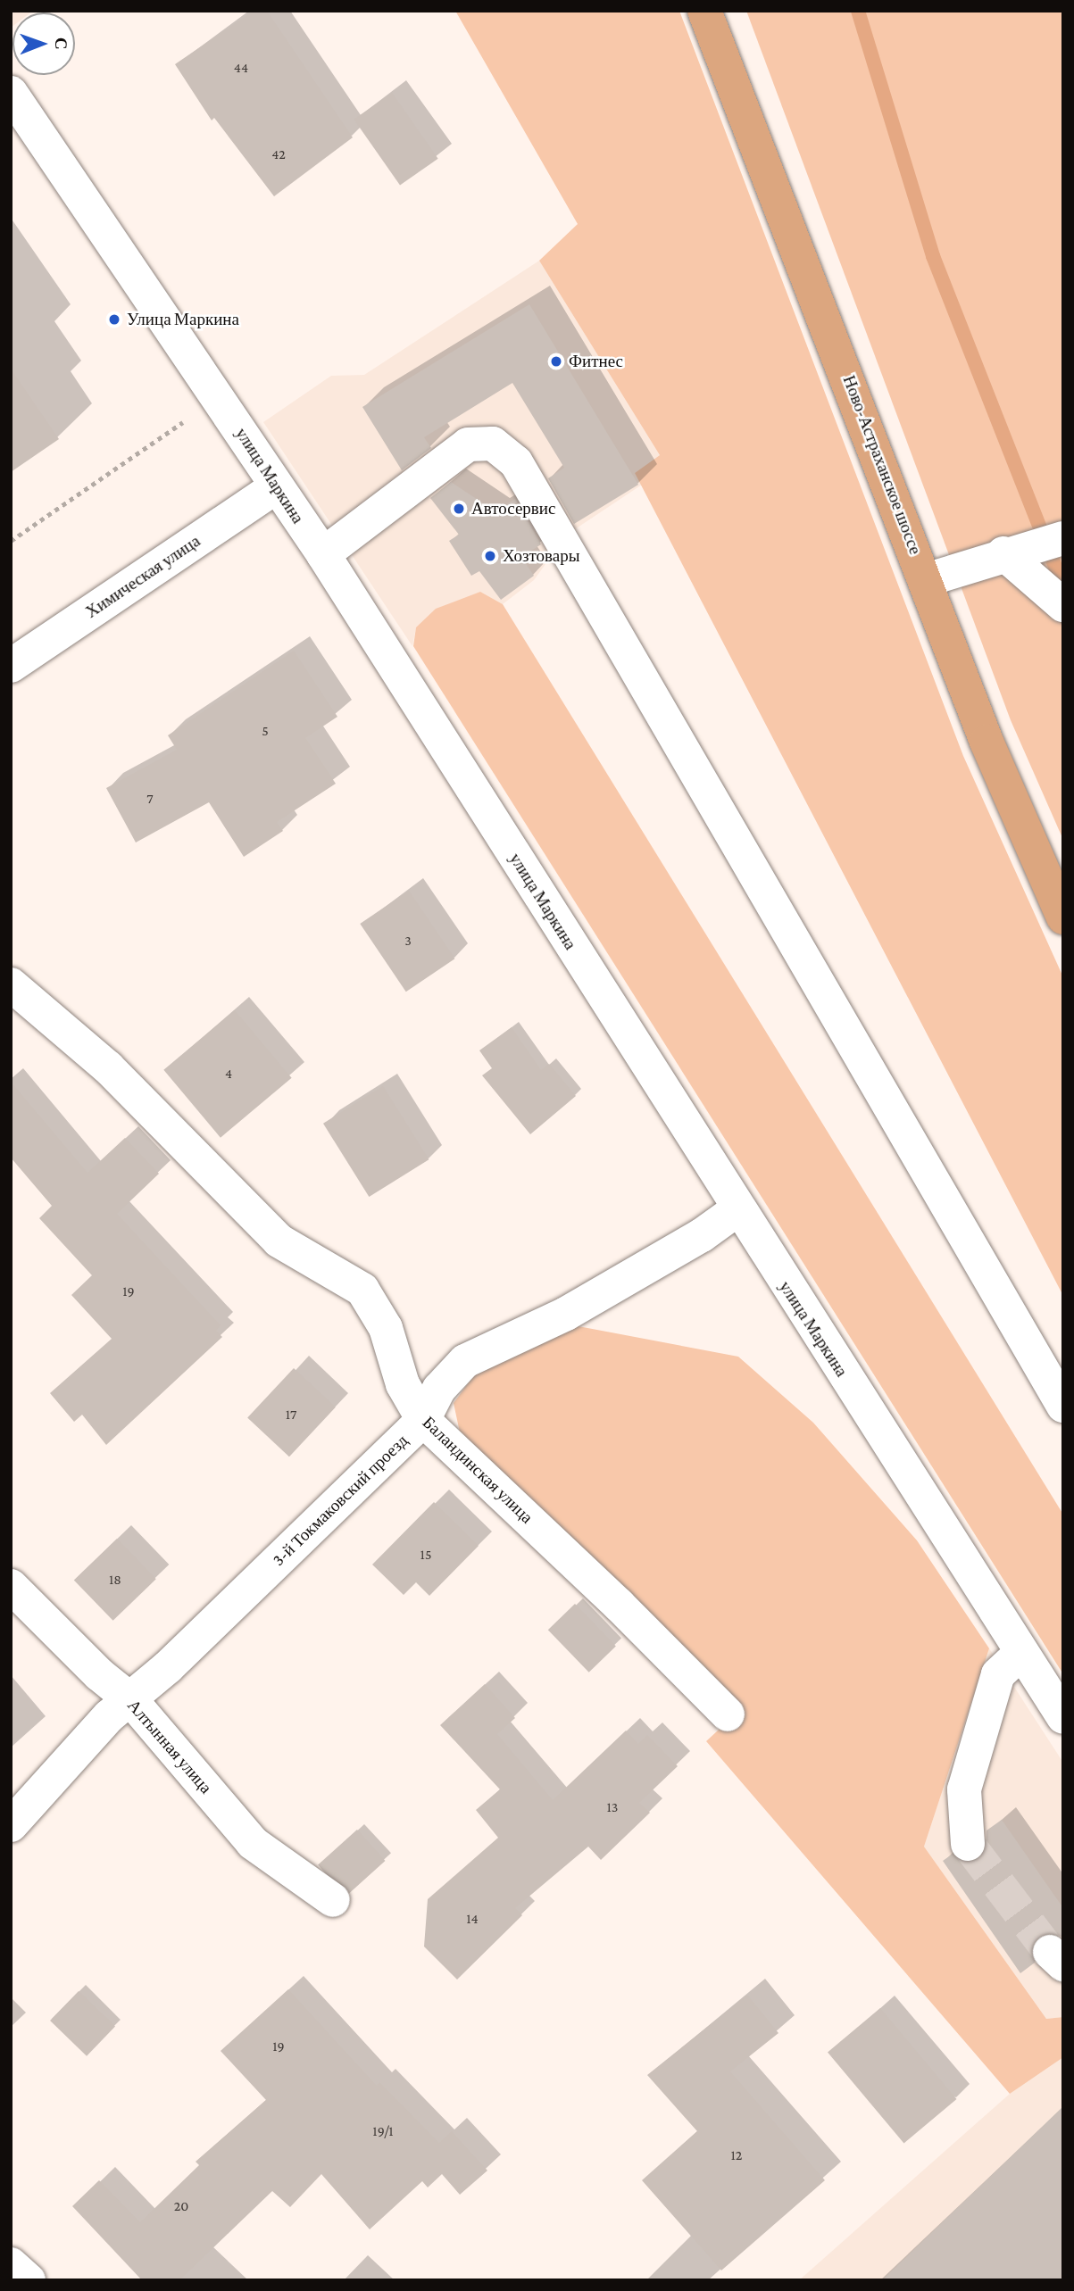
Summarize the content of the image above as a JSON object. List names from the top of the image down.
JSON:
{
  "streets": {
    "main road": ["Ново-Астраханское шоссе"],
    "street": [
      "улица Маркина",
      "Химическая улица",
      "Баландинская улица",
      "3-й Токмаковский проезд",
      "Алтынная улица"
    ]
  },
  "crossings": [
    ["улица Маркина", "Химическая улица"],
    ["улица Маркина", "3-й Токмаковский проезд"],
    ["Баландинская улица", "3-й Токмаковский проезд"],
    ["3-й Токмаковский проезд", "Алтынная улица"]
  ],
  "places": [
    "Улица Маркина",
    "Фитнес",
    "Автосервис",
    "Хозтовары"
  ],
  "house_numbers": [
    "44",
    "42",
    "5",
    "7",
    "3",
    "4",
    "19",
    "17",
    "15",
    "18",
    "13",
    "14",
    "19",
    "19/1",
    "12",
    "20"
  ],
  "north": "right"
}
